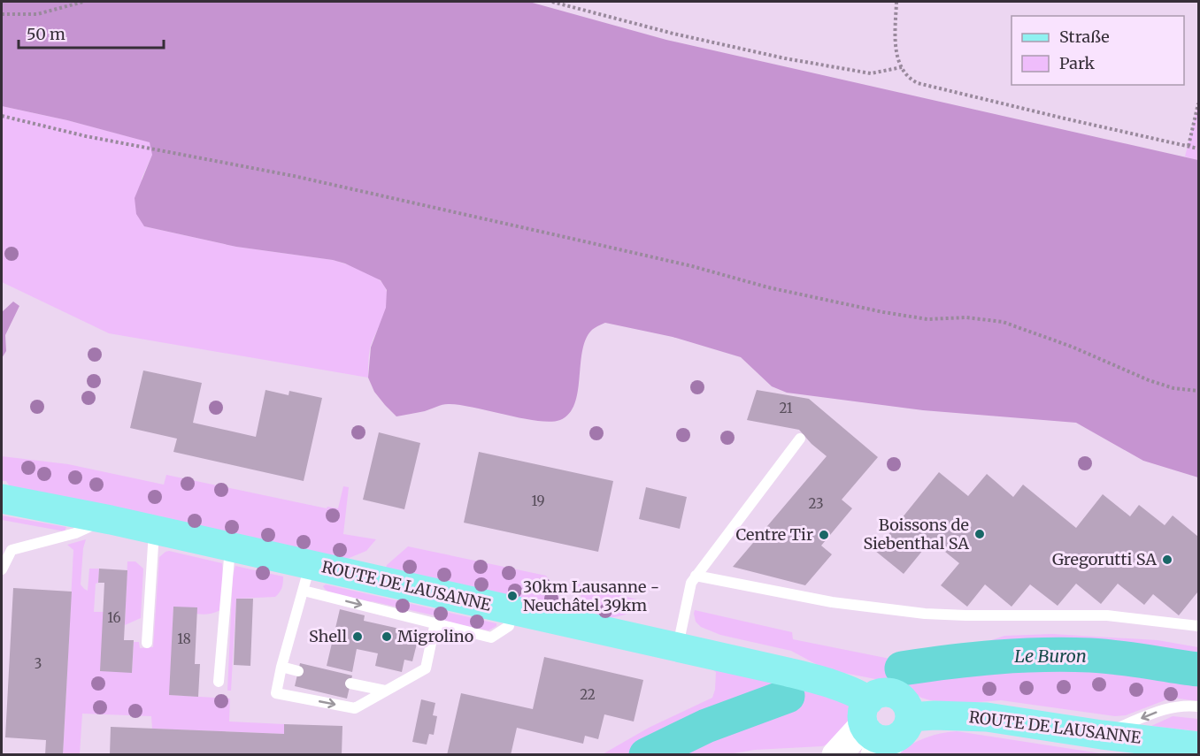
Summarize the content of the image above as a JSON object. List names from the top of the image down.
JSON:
{
  "streets": {
    "main road": ["ROUTE DE LAUSANNE"]
  },
  "water": ["Le Buron"],
  "places": [
    "Boissons de Siebenthal SA",
    "Centre Tir",
    "Gregorutti SA",
    "30km Lausanne - Neuchâtel 39km",
    "Shell",
    "Migrolino"
  ],
  "house_numbers": [
    "21",
    "19",
    "23",
    "16",
    "18",
    "3",
    "22"
  ],
  "legend": ["Straße", "Park"],
  "scale_bar": "50 m"
}
